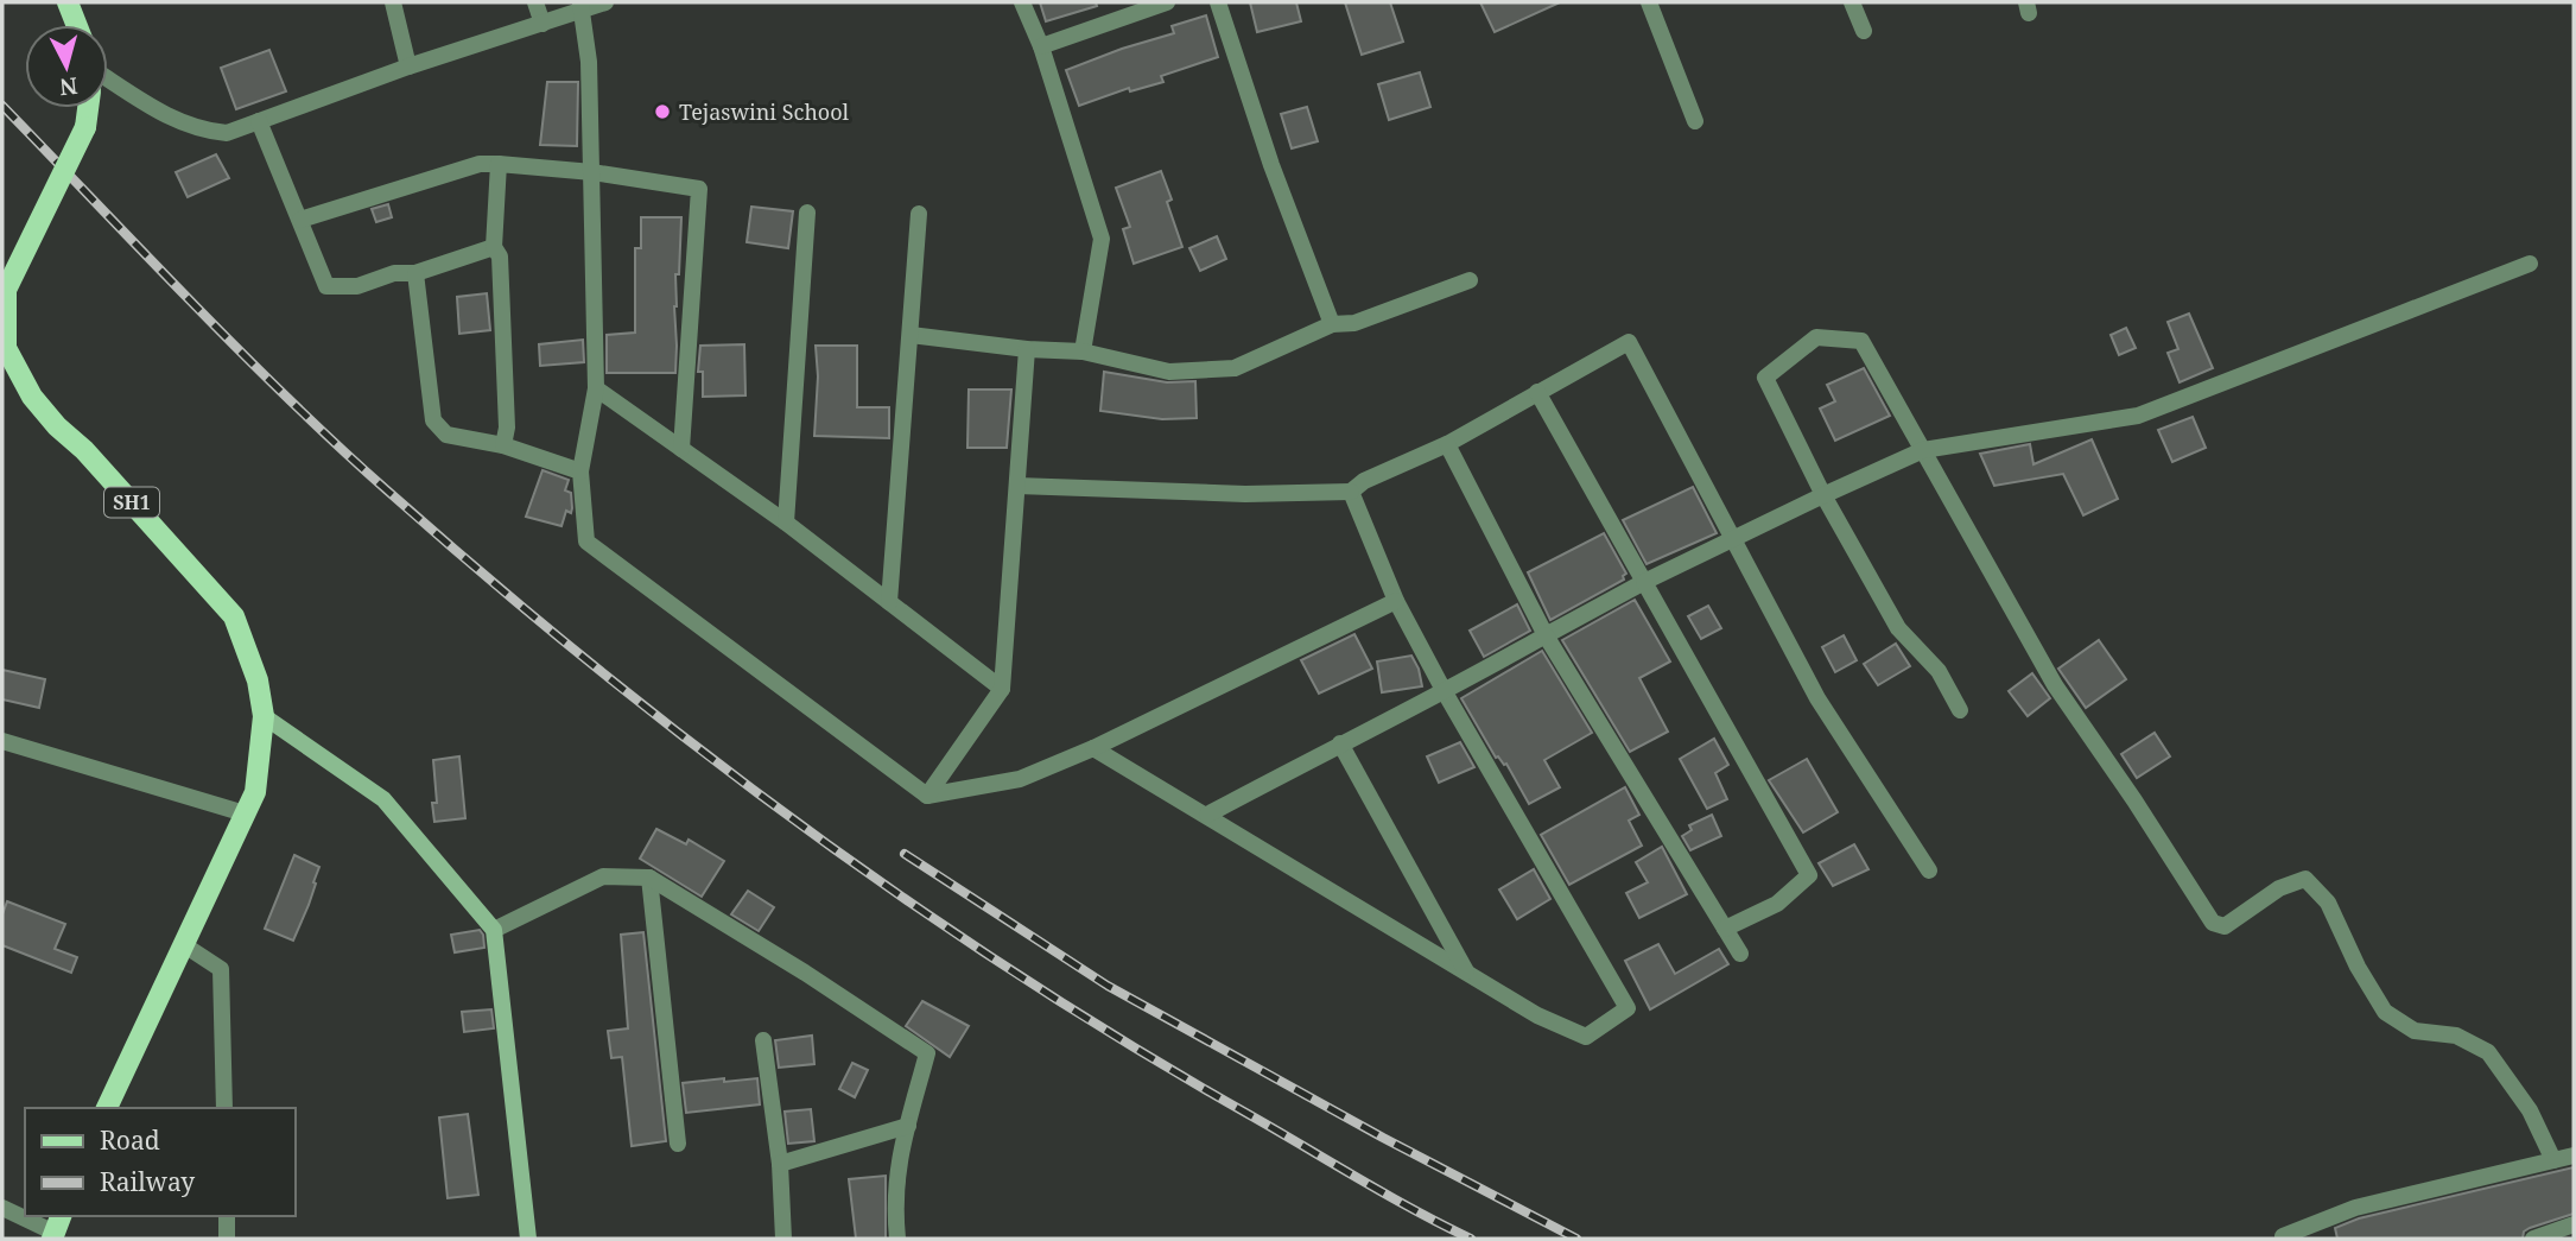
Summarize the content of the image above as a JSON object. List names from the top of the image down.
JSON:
{
  "streets": {
    "main road": ["SH1"]
  },
  "places": ["Tejaswini School"],
  "legend": ["Road", "Railway"],
  "north": "bottom"
}
